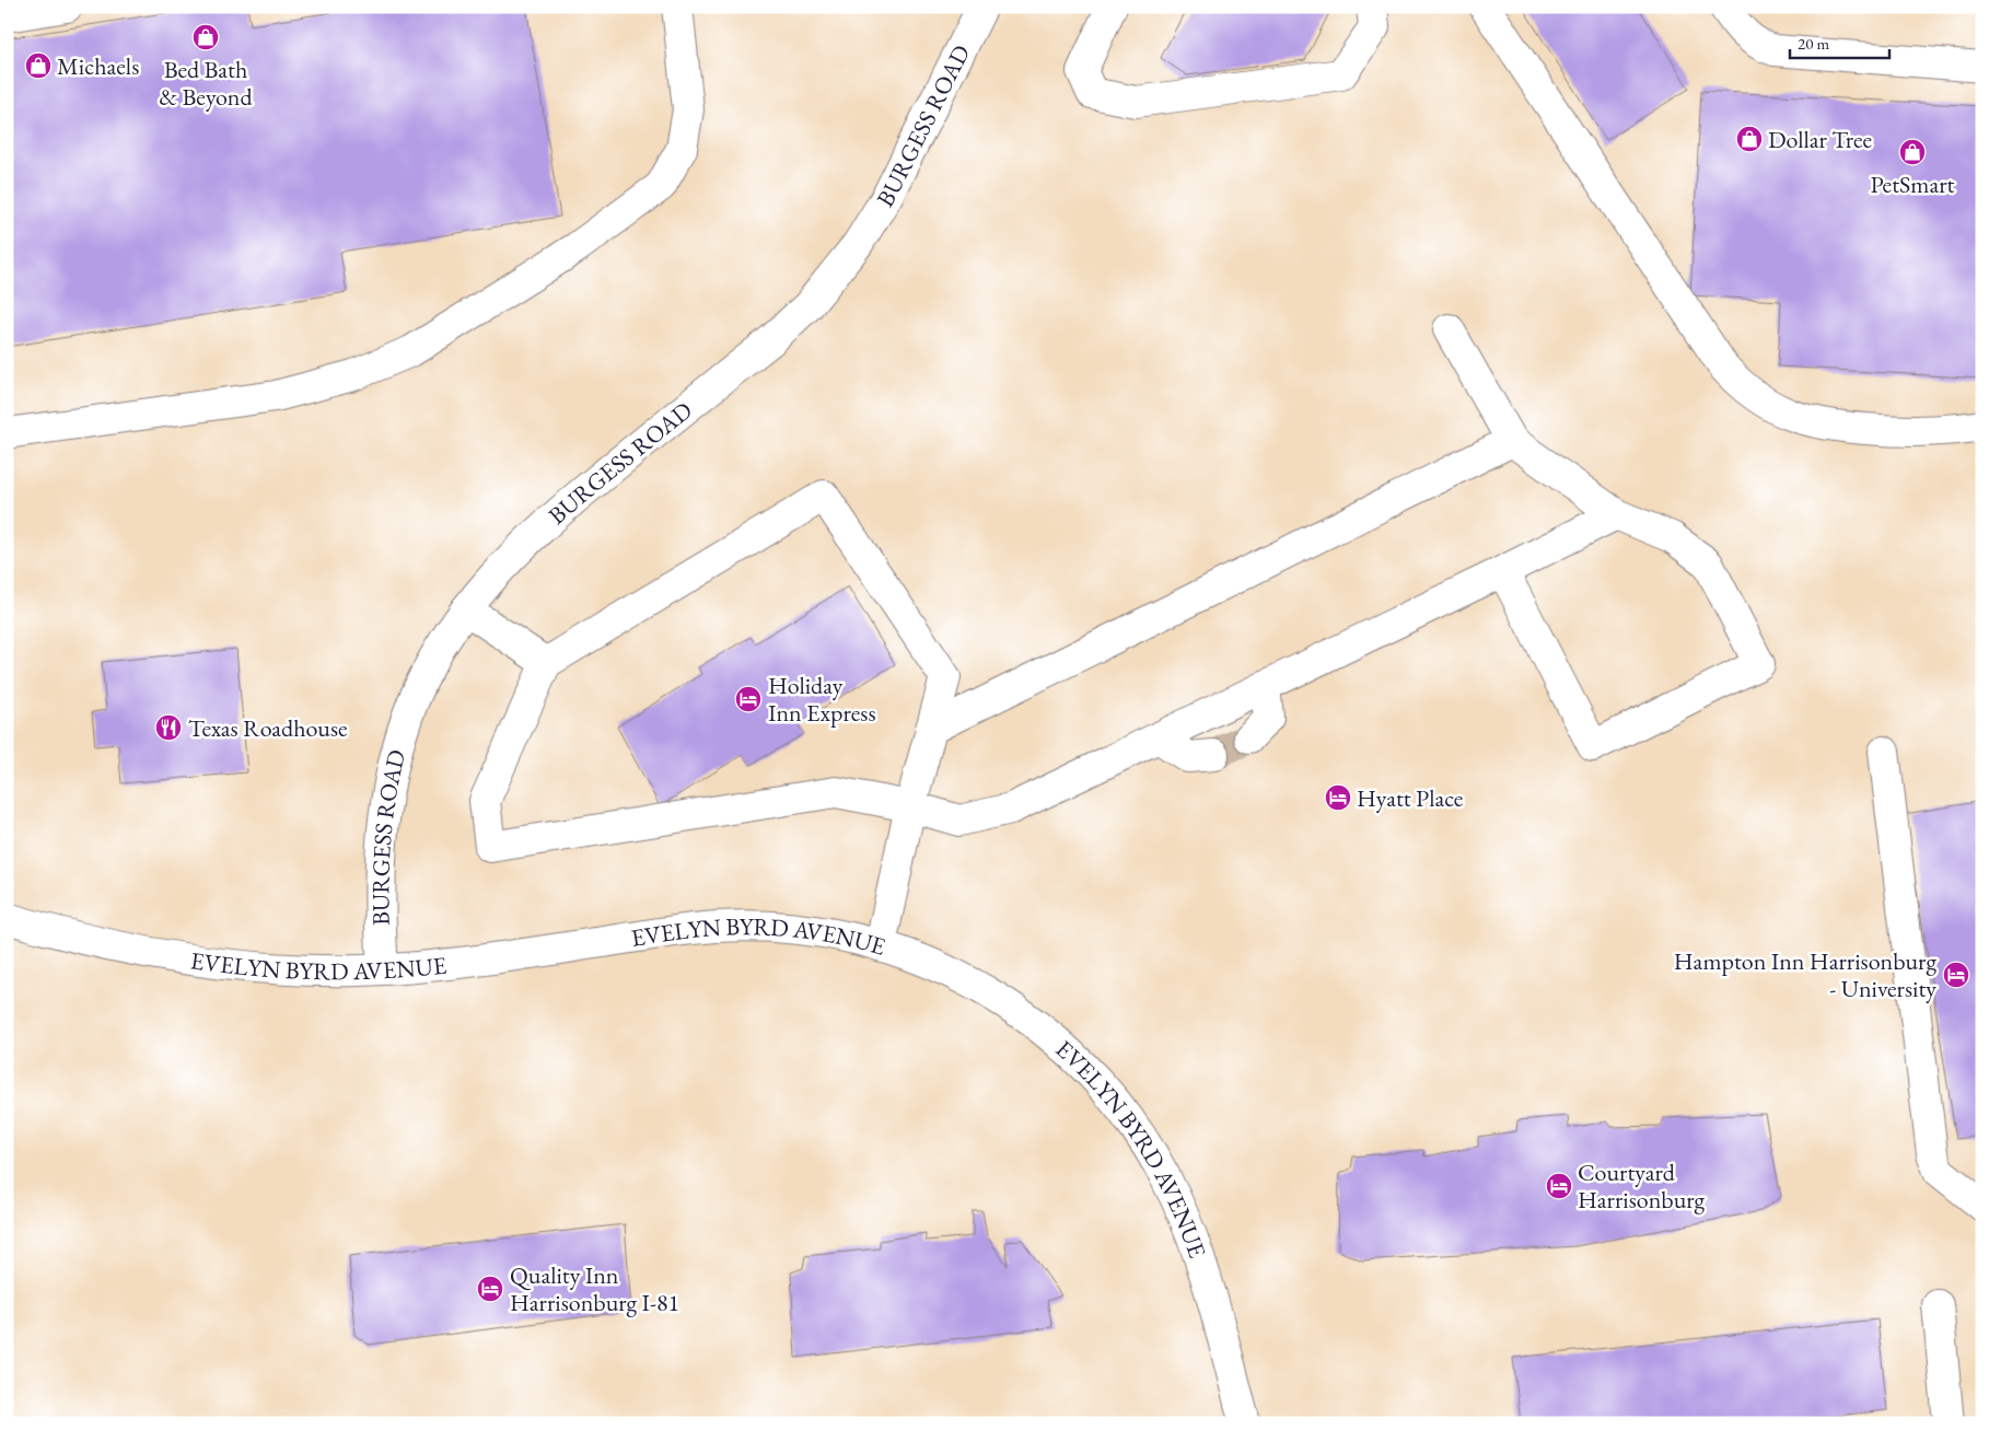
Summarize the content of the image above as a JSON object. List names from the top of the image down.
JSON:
{
  "streets": {
    "street": ["BURGESS ROAD", "EVELYN BYRD AVENUE"]
  },
  "crossings": [
    ["BURGESS ROAD", "EVELYN BYRD AVENUE"]
  ],
  "places": {
    "shop": [
      "Bed Bath & Beyond",
      "Michaels",
      "Dollar Tree",
      "PetSmart"
    ],
    "hotel": [
      "Holiday Inn Express",
      "Hyatt Place",
      "Hampton Inn Harrisonburg - University",
      "Courtyard Harrisonburg",
      "Quality Inn Harrisonburg I-81"
    ],
    "restaurant": ["Texas Roadhouse"]
  },
  "scale_bar": "20 m"
}
